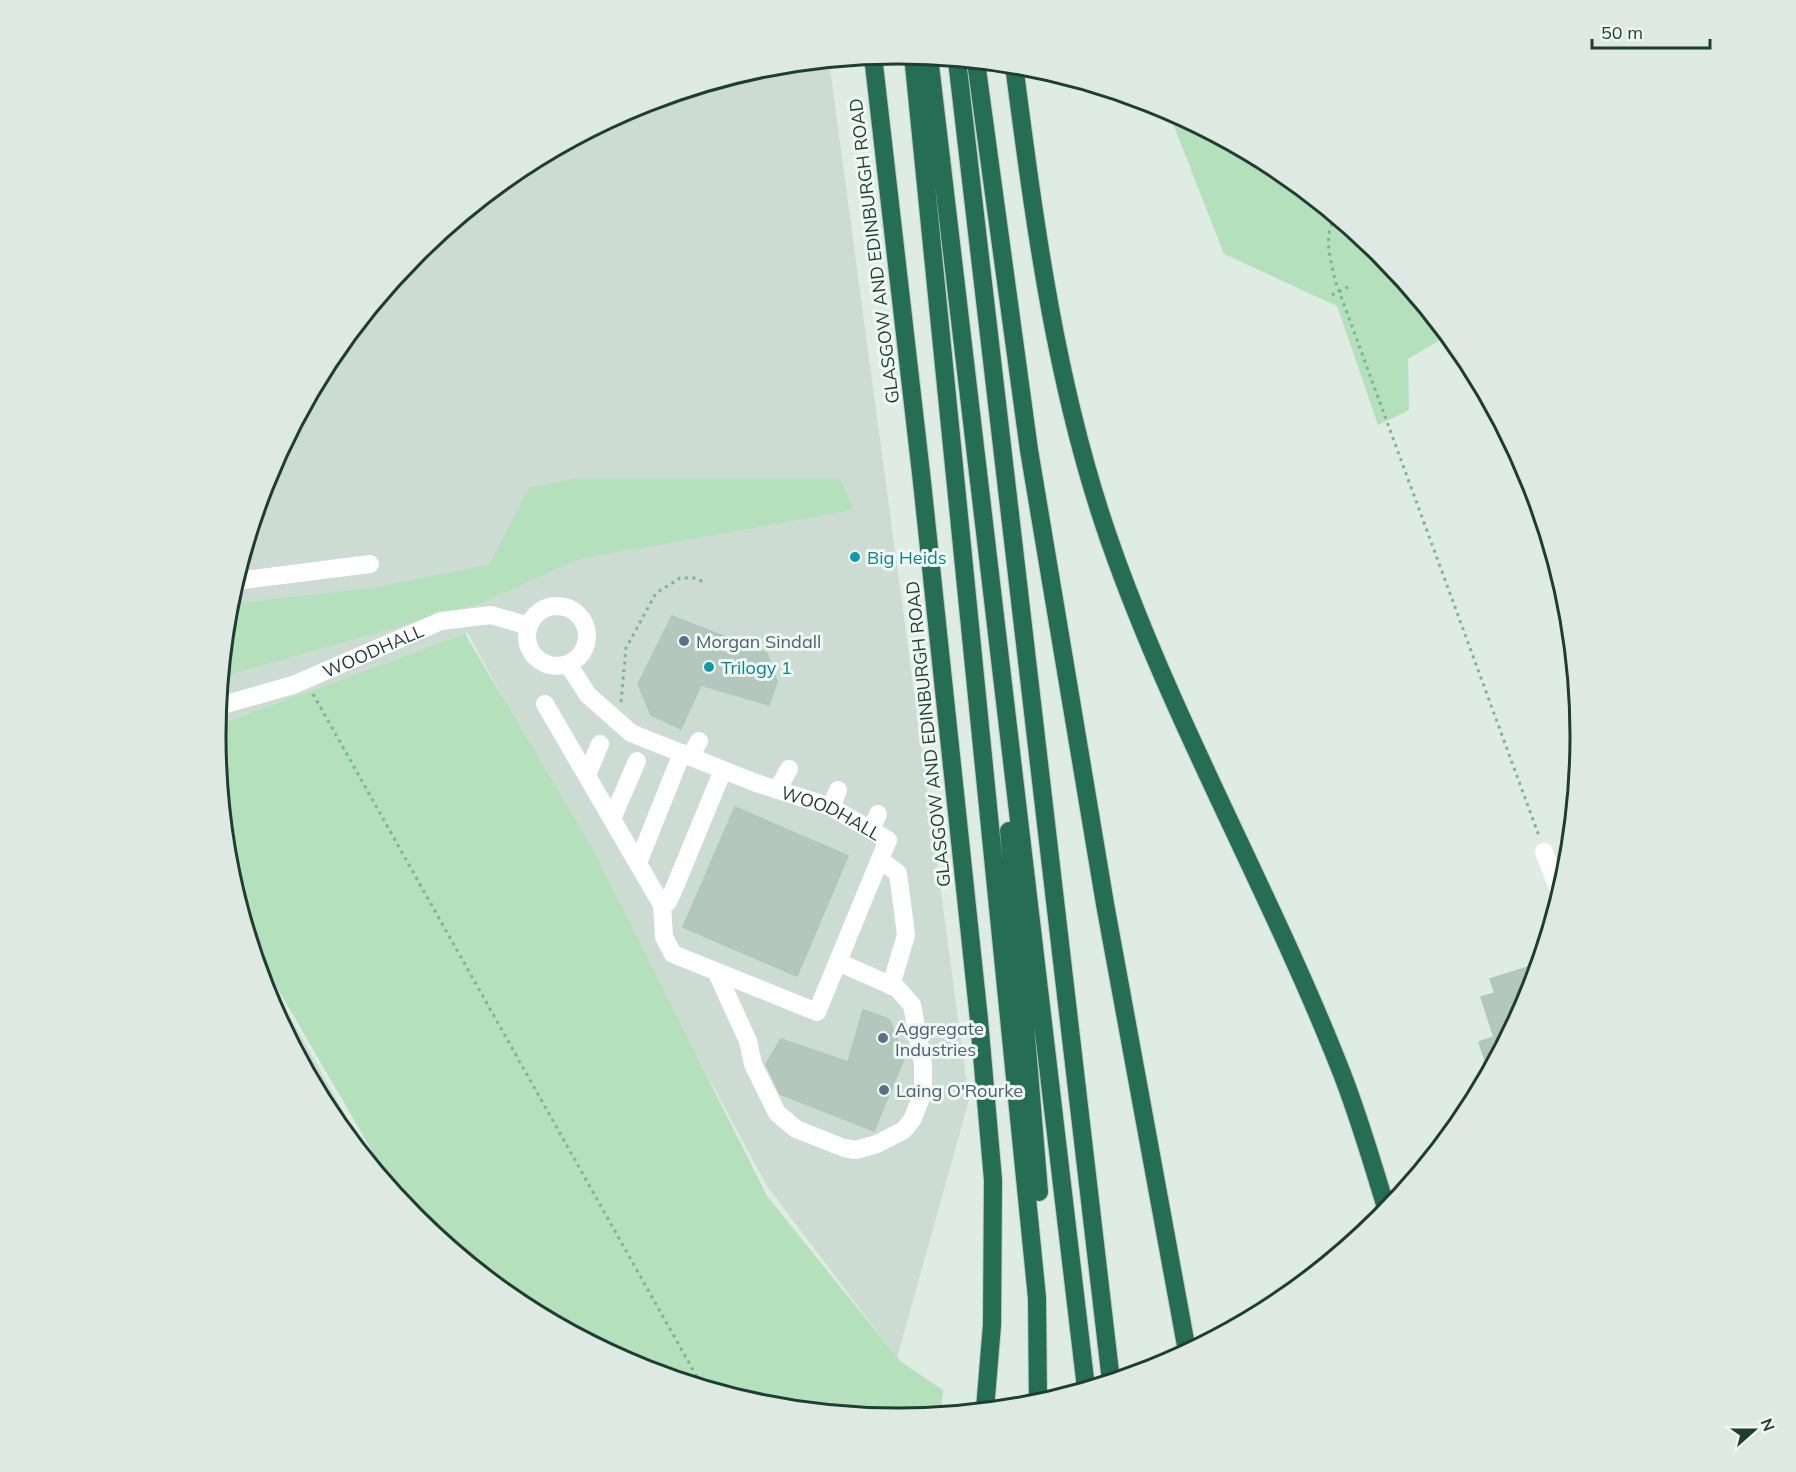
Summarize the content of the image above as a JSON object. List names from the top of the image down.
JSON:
{
  "streets": {
    "highway": ["GLASGOW AND EDINBURGH ROAD"],
    "street": ["WOODHALL"]
  },
  "places": [
    "Big Heids",
    "Morgan Sindall",
    "Trilogy 1",
    "Aggregate Industries",
    "Laing O'Rourke"
  ],
  "scale_bar": "50 m",
  "north": "right"
}
